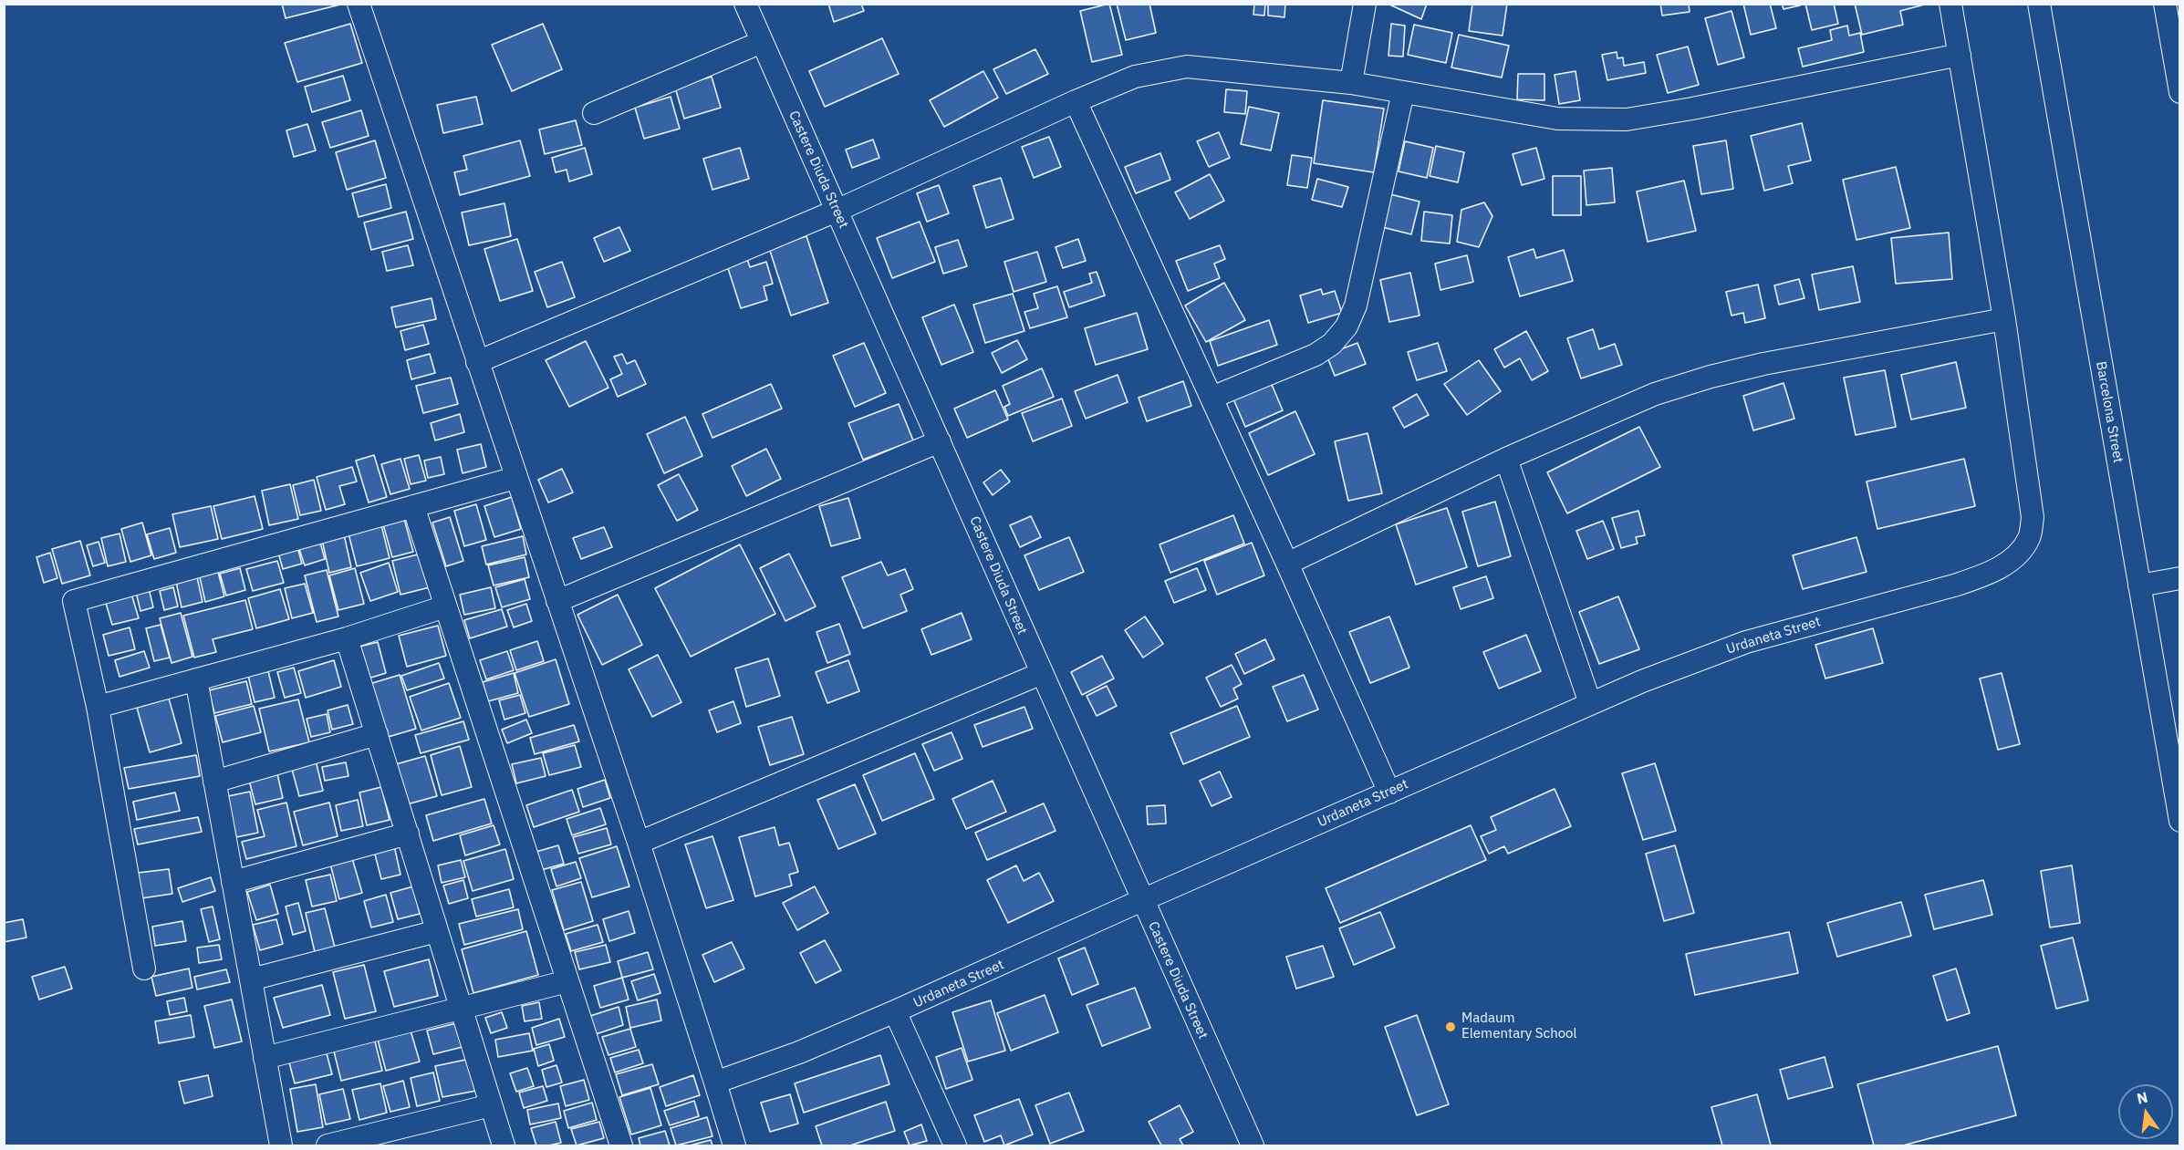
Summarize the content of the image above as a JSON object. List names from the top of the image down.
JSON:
{
  "streets": {
    "street": ["Castere Diuda Street", "Barcelona Street", "Urdaneta Street"]
  },
  "crossings": [
    ["Castere Diuda Street", "Urdaneta Street"]
  ],
  "places": ["Madaum Elementary School"],
  "north": "top"
}
